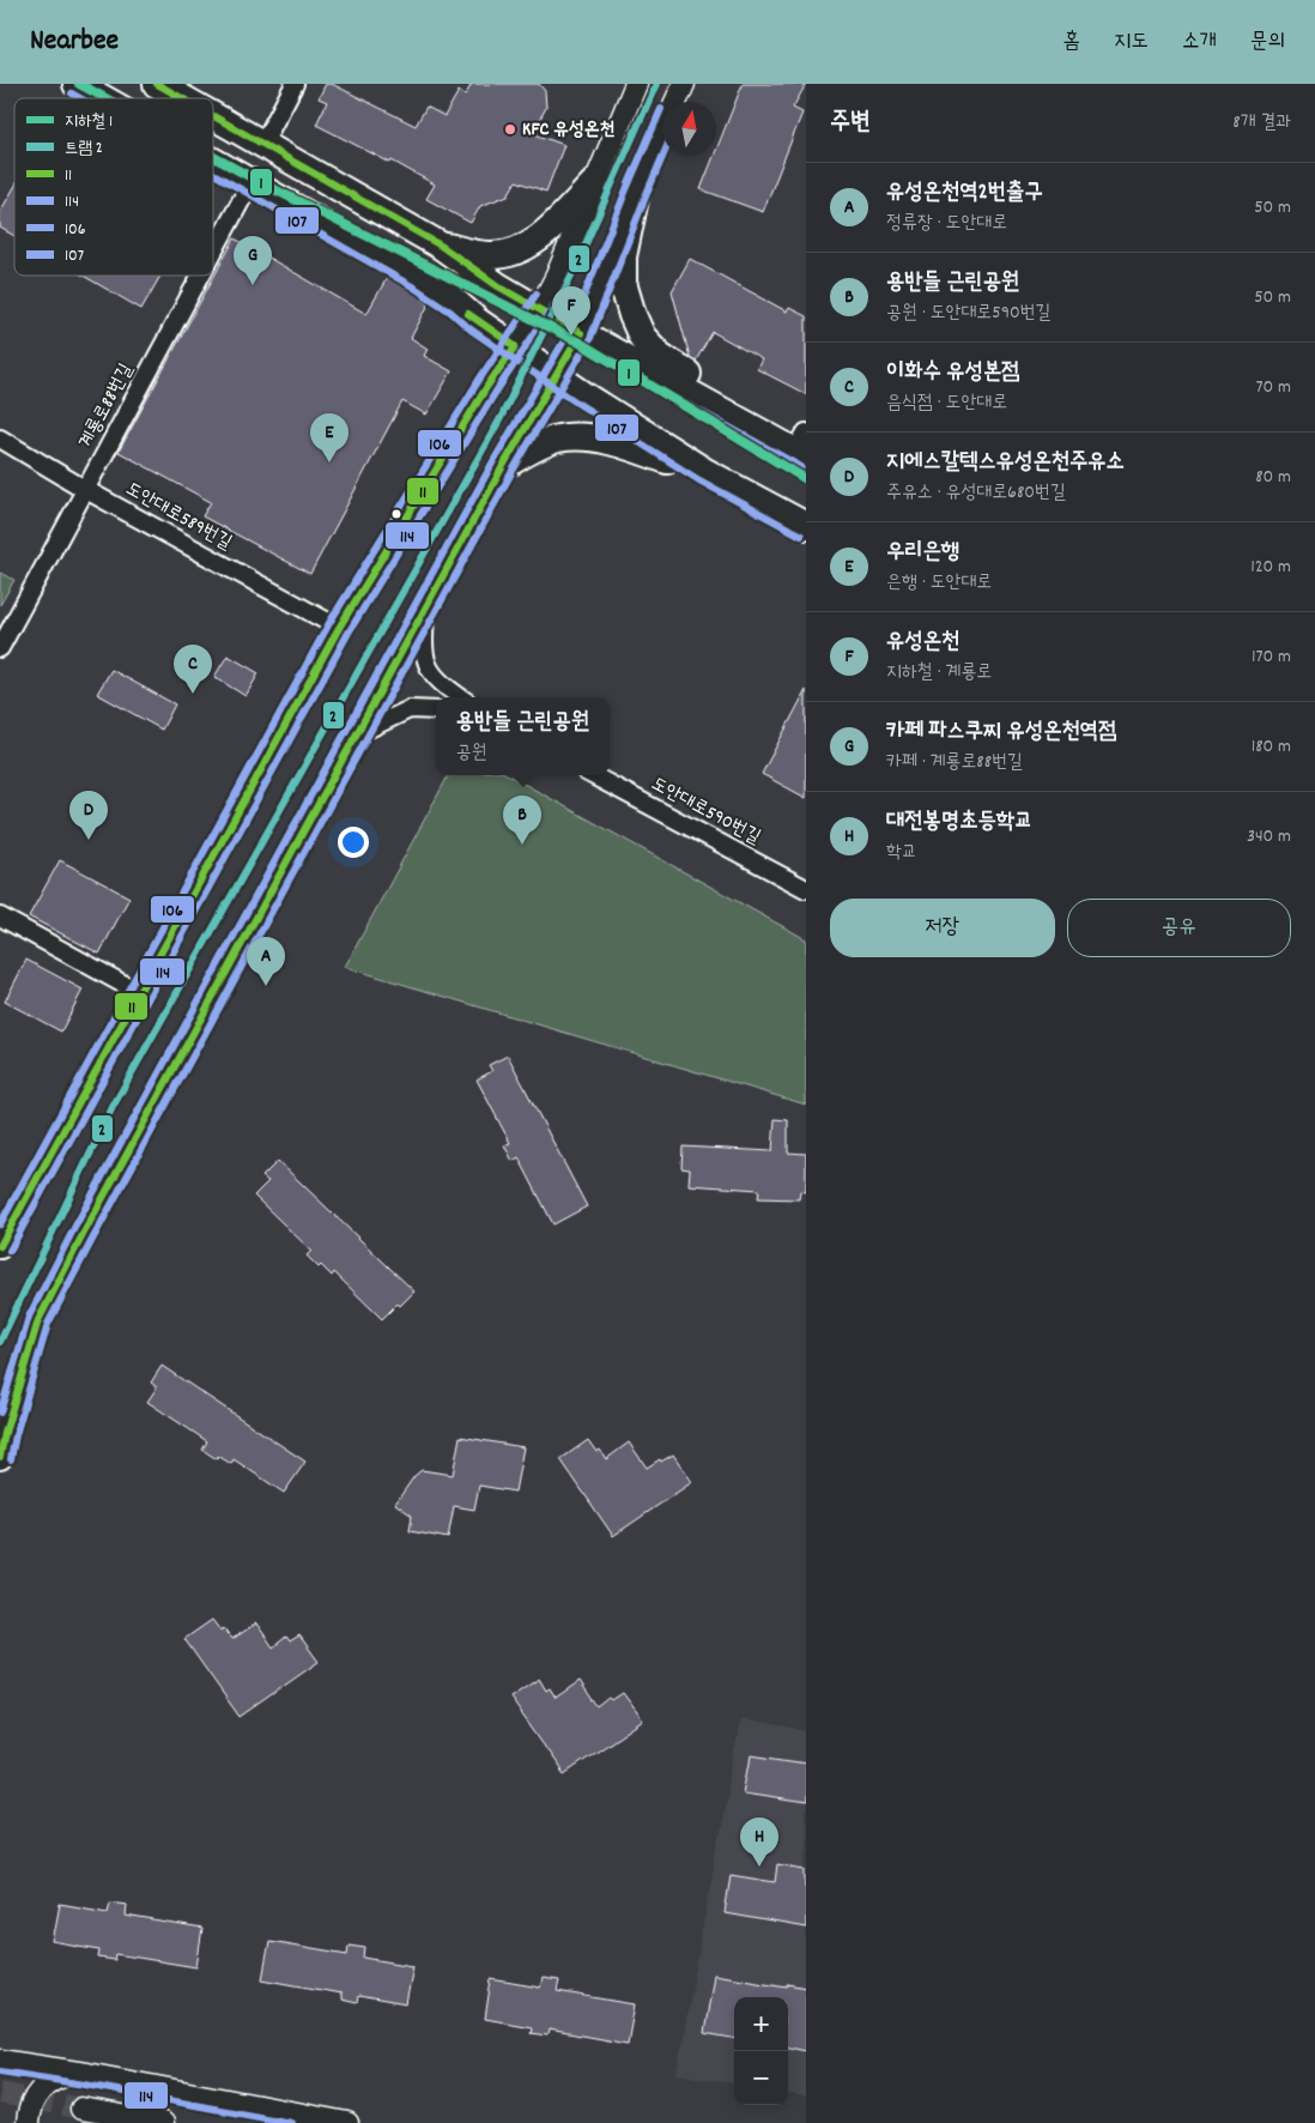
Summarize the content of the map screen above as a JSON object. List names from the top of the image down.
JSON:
{
  "streets": {
    "street": ["계룡로88번길", "도안대로589번길", "도안대로590번길"]
  },
  "crossings": [
    ["계룡로88번길", "도안대로589번길"]
  ],
  "places": ["KFC 유성온천"],
  "lines": [
    "metro line 1",
    "tram line 2",
    "transit line 11",
    "transit line 107",
    "transit line 106",
    "transit line 114"
  ],
  "legend": [
    "지하철 1",
    "트램 2",
    "11",
    "114",
    "106",
    "107"
  ],
  "north": "top",
  "page": {
    "header": "Nearbee",
    "nav": [
      "홈",
      "지도",
      "소개",
      "문의"
    ],
    "heading": ["주변", "8개 결과"],
    "list": [
      {
        "mark": "A",
        "name": "유성온천역2번출구",
        "note": "정류장 · 도안대로",
        "value": "50 m"
      },
      {
        "mark": "B",
        "name": "용반들 근린공원",
        "note": "공원 · 도안대로590번길",
        "value": "50 m"
      },
      {
        "mark": "C",
        "name": "이화수 유성본점",
        "note": "음식점 · 도안대로",
        "value": "70 m"
      },
      {
        "mark": "D",
        "name": "지에스칼텍스유성온천주유소",
        "note": "주유소 · 유성대로680번길",
        "value": "80 m"
      },
      {
        "mark": "E",
        "name": "우리은행",
        "note": "은행 · 도안대로",
        "value": "120 m"
      },
      {
        "mark": "F",
        "name": "유성온천",
        "note": "지하철 · 계룡로",
        "value": "170 m"
      },
      {
        "mark": "G",
        "name": "카페 파스쿠찌 유성온천역점",
        "note": "카페 · 계룡로88번길",
        "value": "180 m"
      },
      {
        "mark": "H",
        "name": "대전봉명초등학교",
        "note": "학교",
        "value": "340 m"
      }
    ],
    "pins": [
      "G",
      "F",
      "E",
      "C",
      "D",
      "B",
      "A",
      "H"
    ],
    "popup": ["용반들 근린공원", "공원"],
    "buttons": ["저장", "공유"],
    "map_buttons": ["+", "−"]
  }
}
